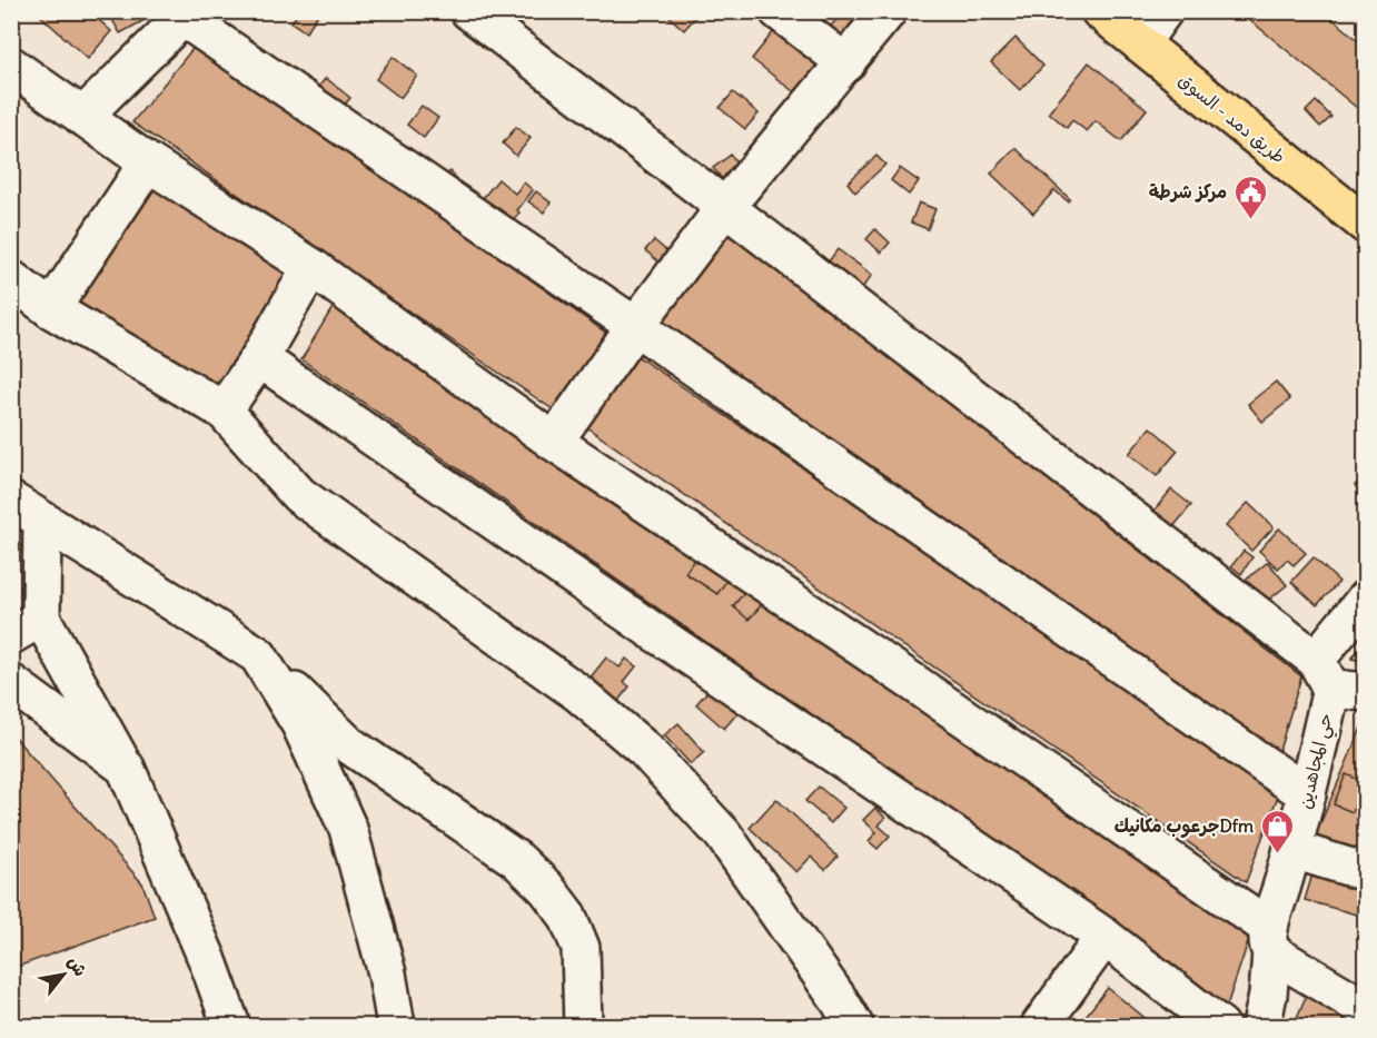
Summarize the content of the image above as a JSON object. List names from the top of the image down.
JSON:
{
  "streets": {
    "main road": ["طريق دمد - السوق"],
    "street": ["حي المجاهدين"]
  },
  "places": {
    "public building": ["مركز شرطة"],
    "shop": ["جرعوب مكانيكDfm"]
  },
  "north": "top right"
}
